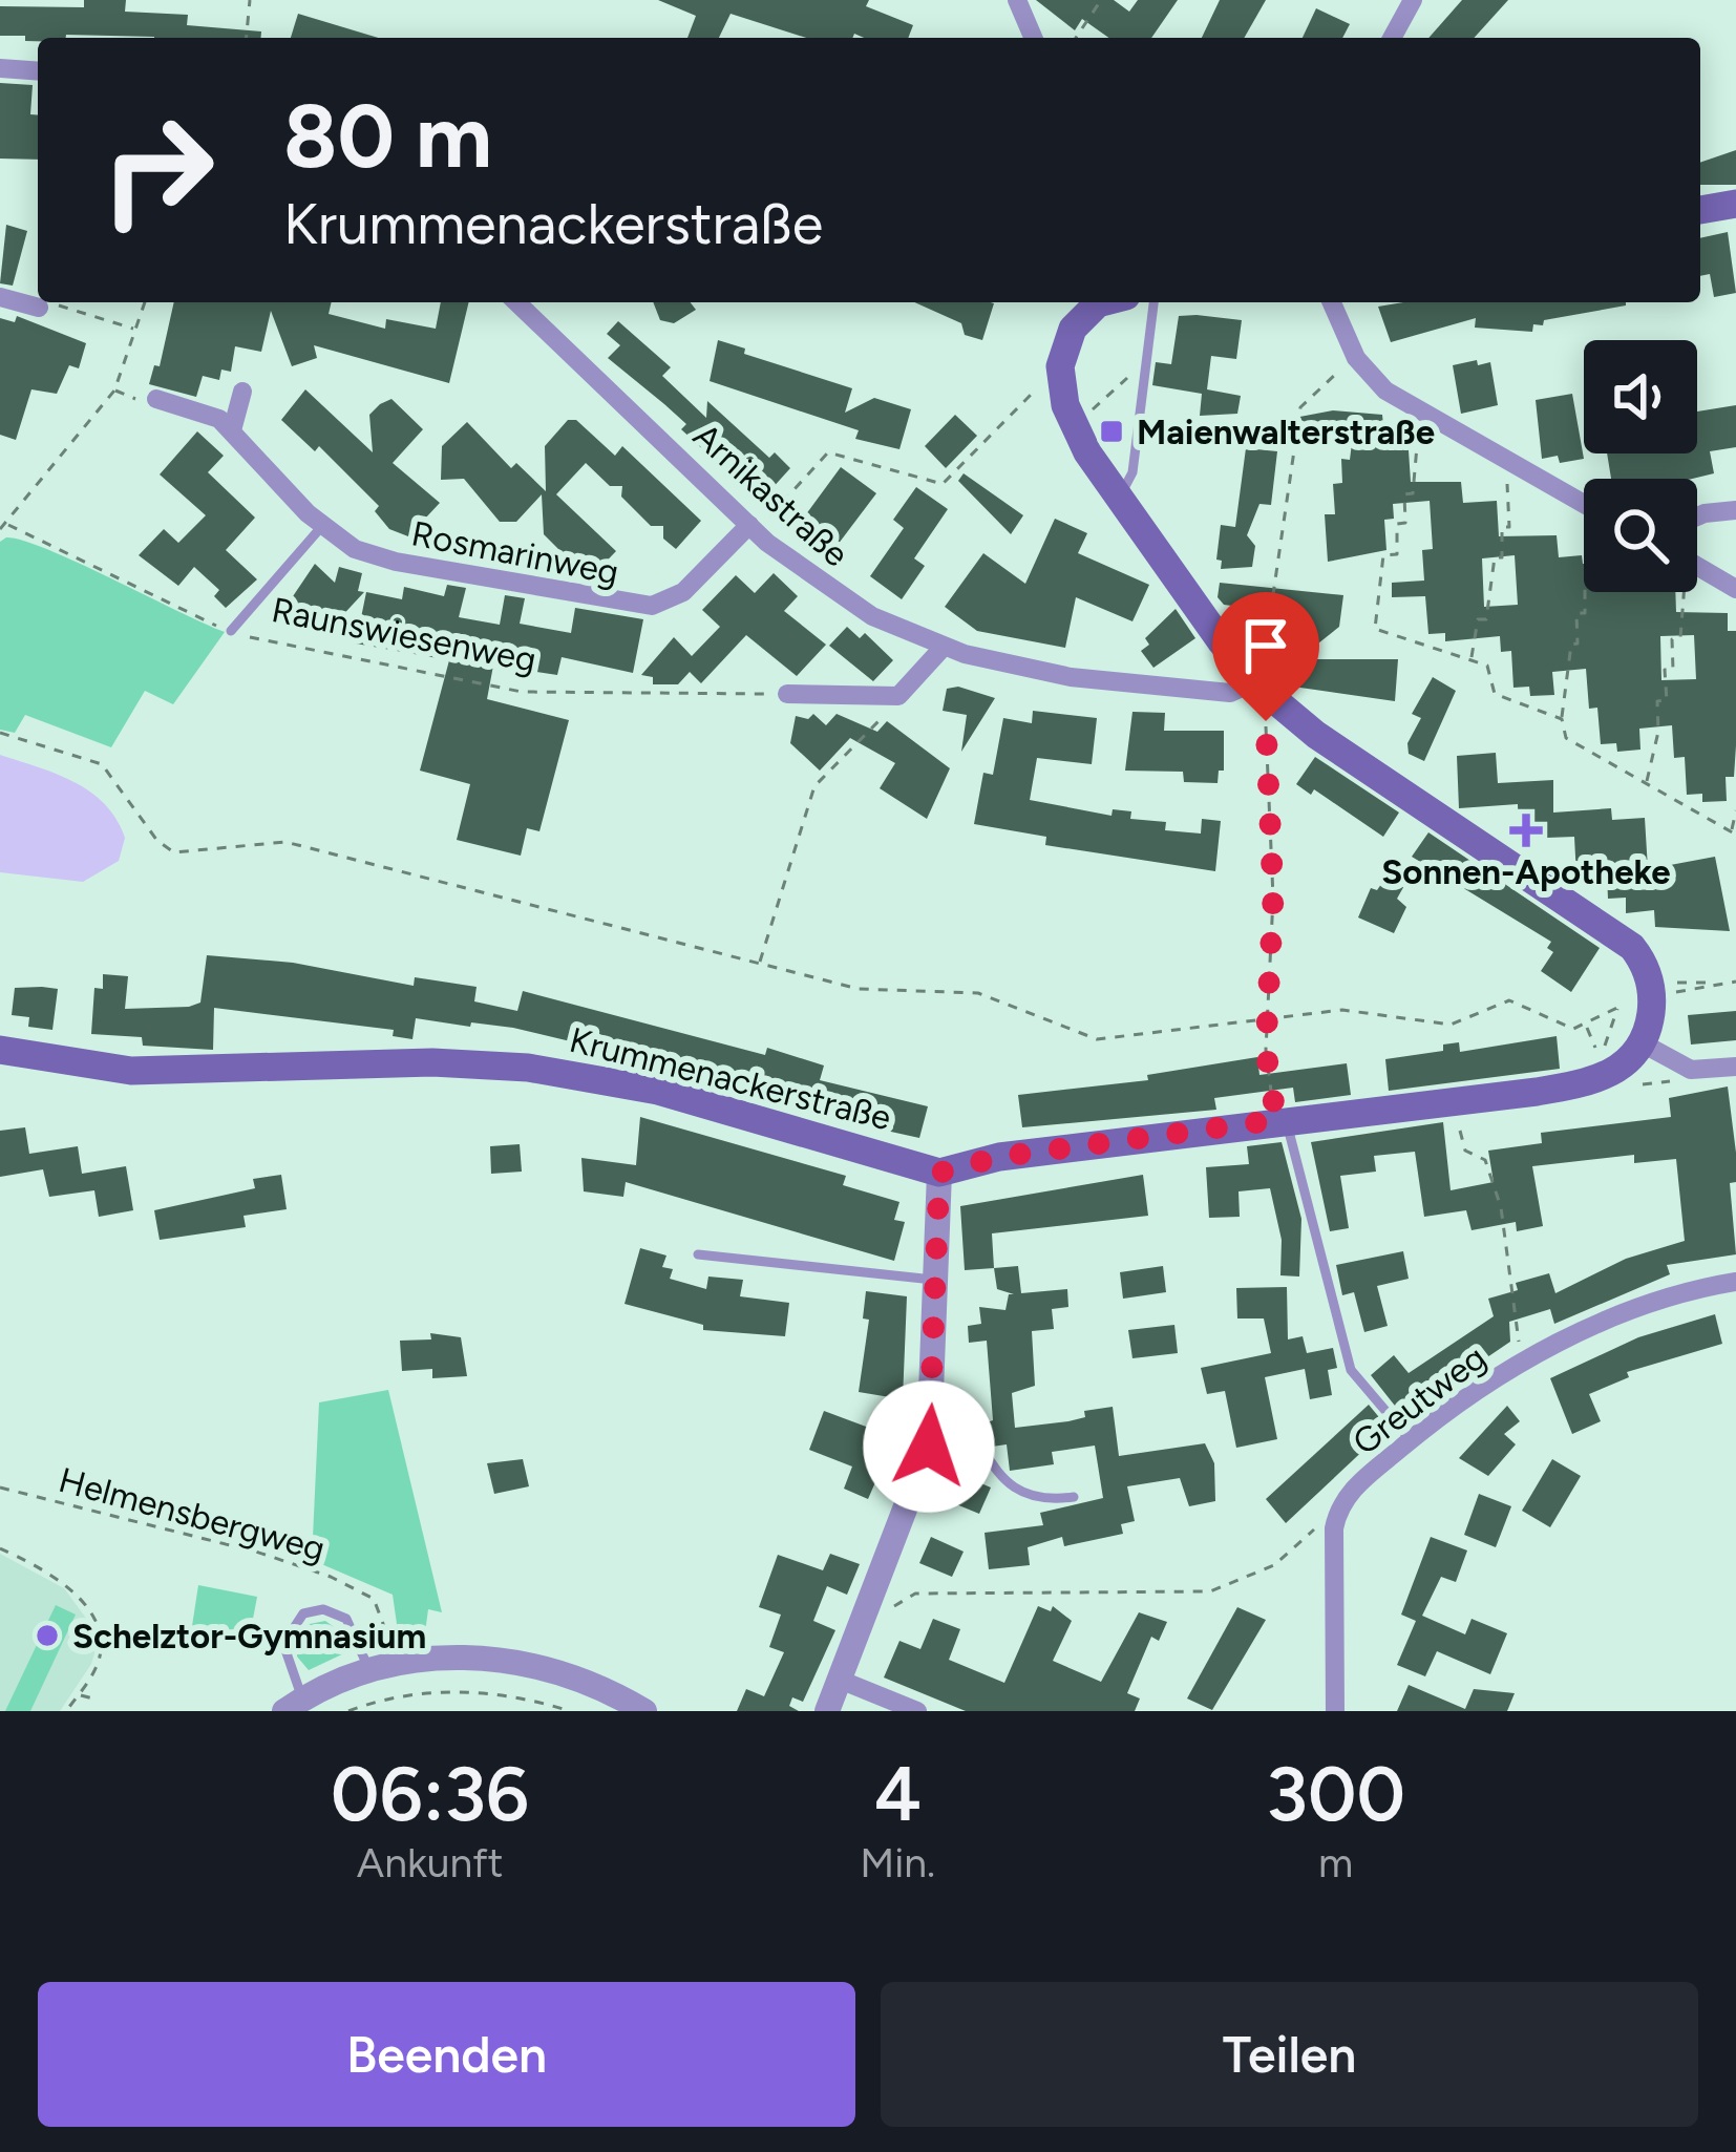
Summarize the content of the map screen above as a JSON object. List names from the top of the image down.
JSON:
{
  "streets": {
    "main road": ["Krummenackerstraße"],
    "street": ["Arnikastraße", "Rosmarinweg", "Greutweg"],
    "path": ["Raunswiesenweg", "Helmensbergweg"]
  },
  "crossings": [
    ["Arnikastraße", "Rosmarinweg"]
  ],
  "places": {
    "transit": ["Maienwalterstraße"],
    "health": ["Sonnen-Apotheke"],
    "other": ["Schelztor-Gymnasium"]
  },
  "page": {
    "turn": ["80 m", "Krummenackerstraße"],
    "eta": [
      "06:36",
      "Ankunft",
      "4",
      "Min.",
      "300",
      "m"
    ],
    "buttons": ["Beenden", "Teilen"]
  }
}
